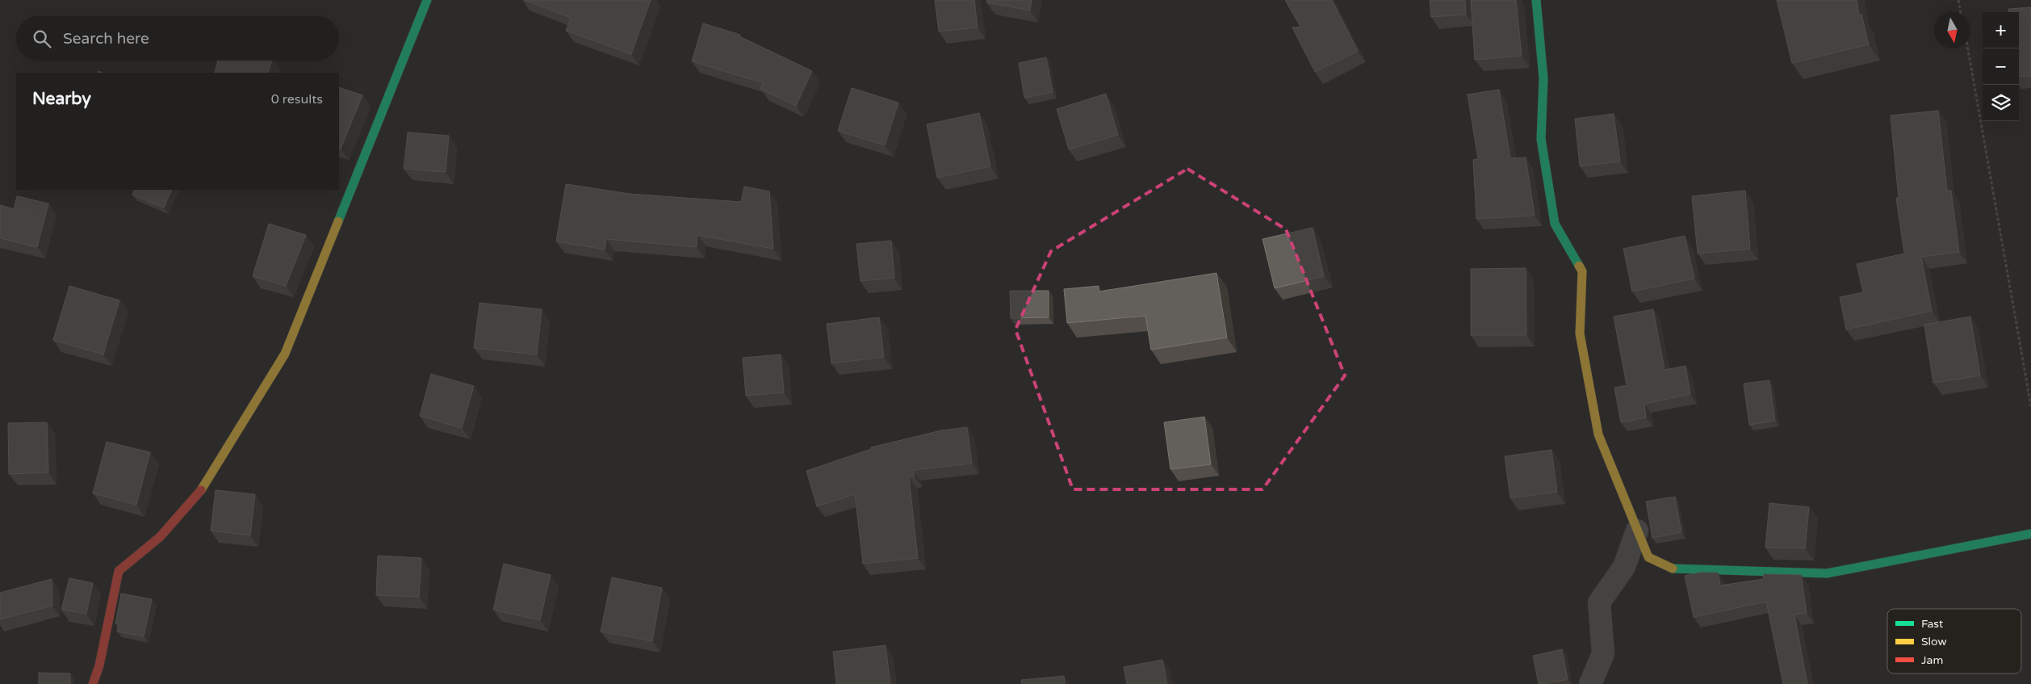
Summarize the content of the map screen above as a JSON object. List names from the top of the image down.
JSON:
{
  "legend": ["Fast", "Slow", "Jam"],
  "north": "bottom",
  "page": {
    "map_buttons": ["+", "−"],
    "search": "Search here",
    "heading": ["Nearby", "0 results"]
  }
}
